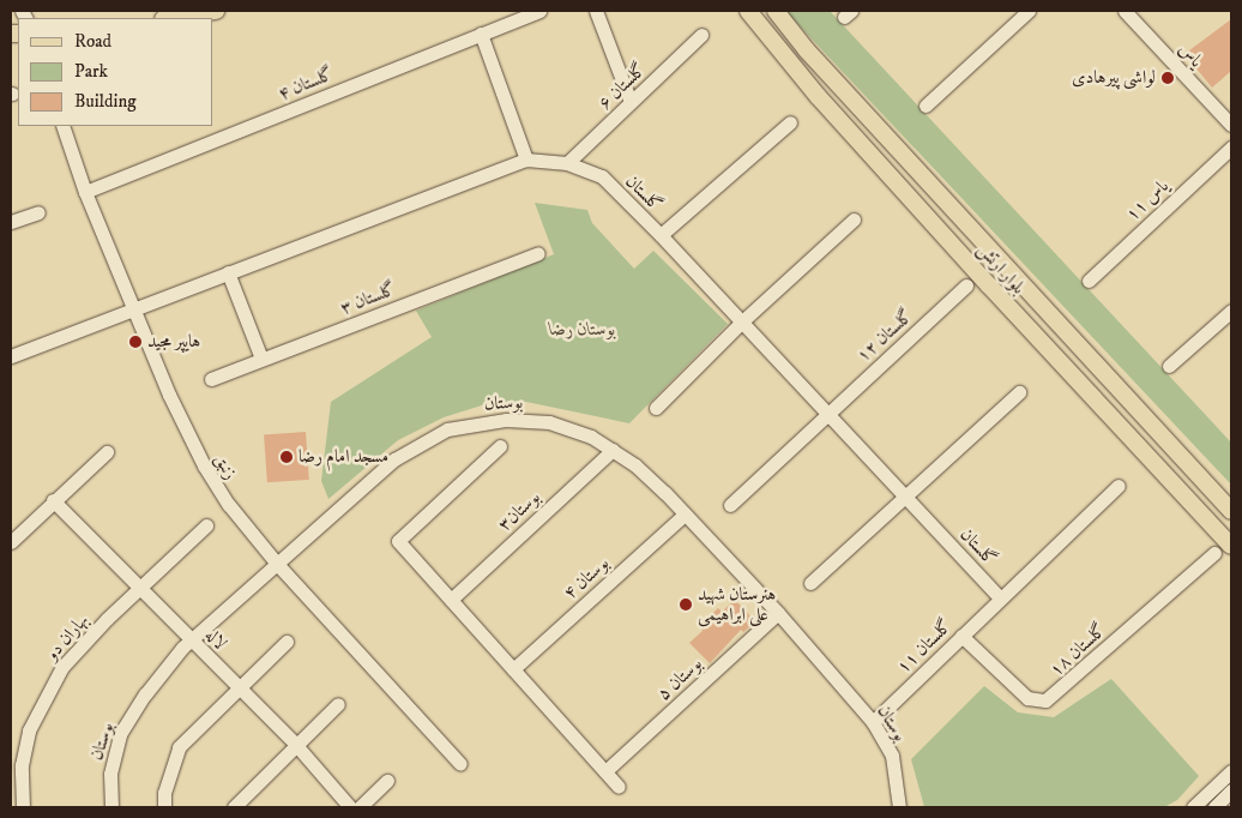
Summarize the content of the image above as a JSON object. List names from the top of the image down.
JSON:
{
  "streets": {
    "main road": ["بلوار ارتش"],
    "street": [
      "یاس",
      "گلستان ۴",
      "گلستان ۶",
      "گلستان",
      "یاس ۱۱",
      "گلستان ۳",
      "گلستان ۱۲",
      "بوستان",
      "زنبق",
      "بوستان۳",
      "بوستان ۴",
      "بهاران دو",
      "لاله",
      "گلستان ۱۱",
      "گلستان ۱۸",
      "بوستان ۵"
    ]
  },
  "crossings": [
    ["گلستان ۴", "زنبق"],
    ["گلستان ۶", "گلستان"],
    ["گلستان", "گلستان ۱۲"],
    ["گلستان", "زنبق"],
    ["گلستان", "گلستان ۱۱"],
    ["بوستان", "زنبق"],
    ["بوستان", "بوستان۳"],
    ["بوستان", "بوستان ۴"],
    ["بوستان", "لاله"],
    ["بوستان", "گلستان ۱۱"],
    ["بوستان", "بوستان ۵"],
    ["بهاران دو", "لاله"],
    ["گلستان ۱۱", "گلستان ۱۸"]
  ],
  "parks": ["بوستان رضا"],
  "places": [
    "لواشی پیرهادی",
    "هایپر مجید",
    "مسجد امام رضا",
    "هنرستان شهید علی ابراهیمی"
  ],
  "legend": ["Road", "Park", "Building"]
}
